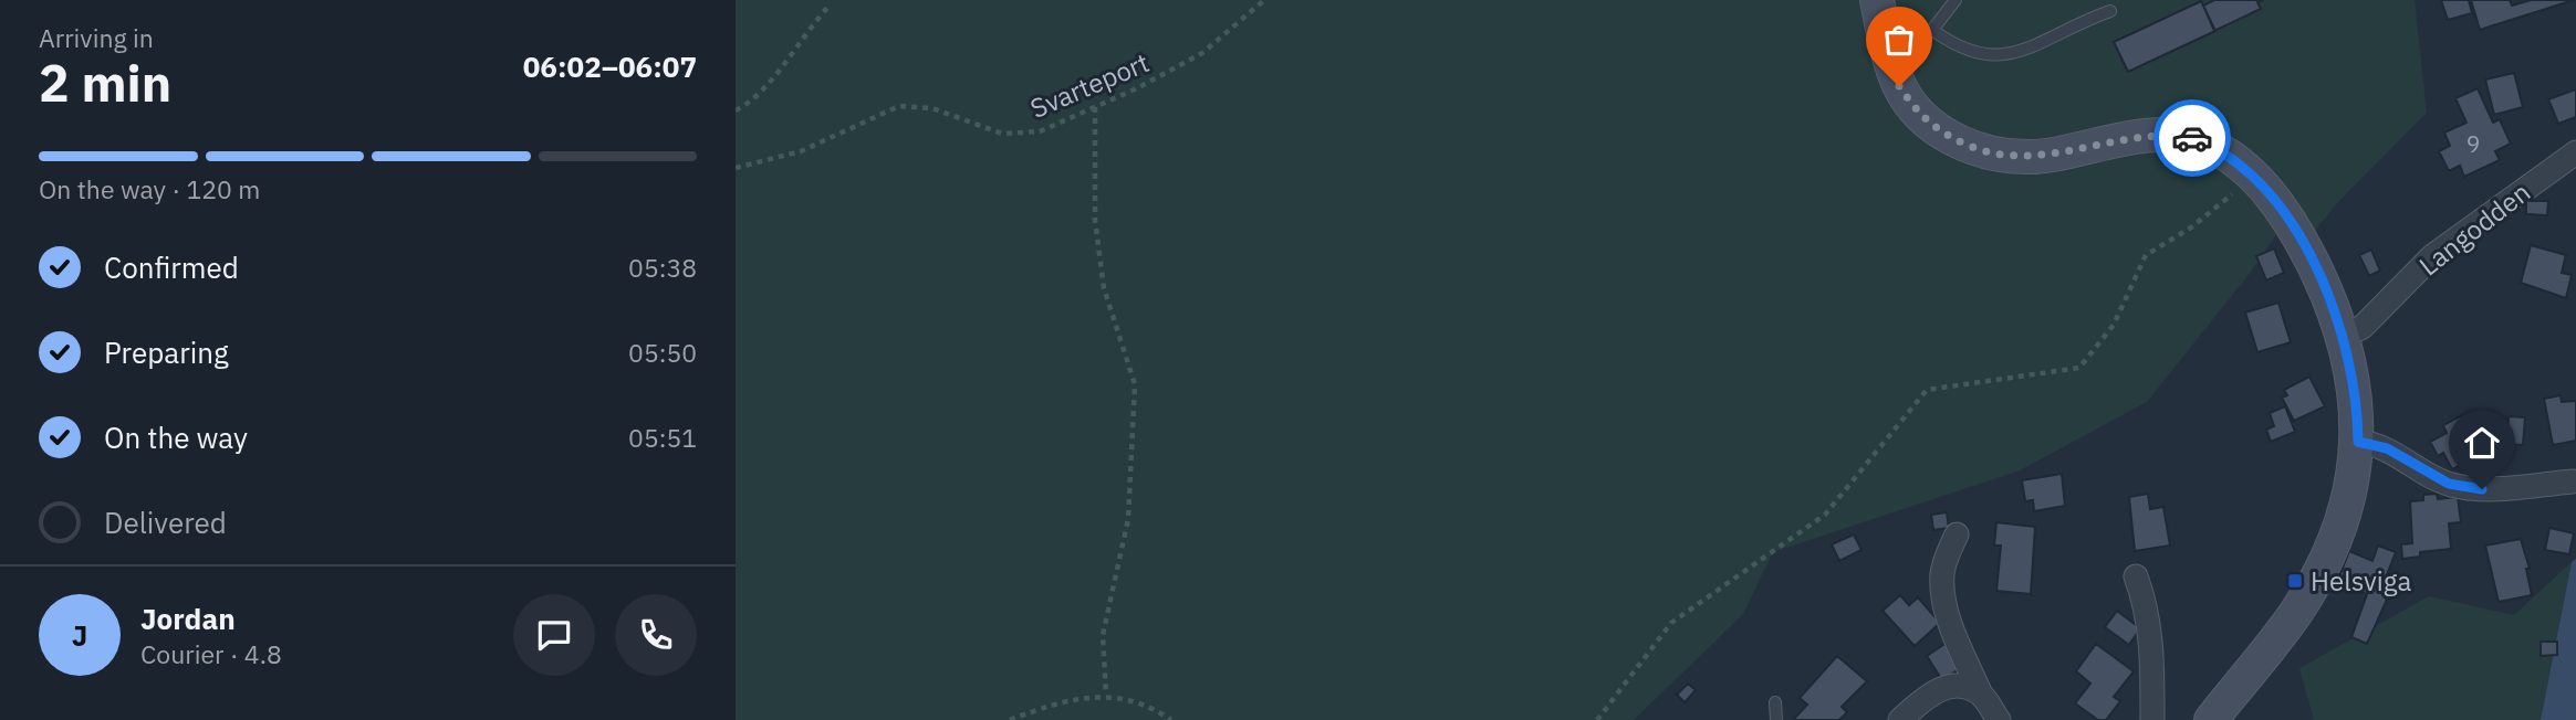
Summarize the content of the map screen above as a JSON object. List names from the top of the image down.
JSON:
{
  "streets": {
    "street": ["Langodden"],
    "path": ["Svarteport"]
  },
  "places": {
    "transit": ["Helsviga"]
  },
  "house_numbers": ["9"],
  "page": {
    "heading": ["2 min", "Arriving in", "06:02–06:07"],
    "panel": ["Jordan", "Courier · 4.8"],
    "bar": "On the way · 120 m",
    "list": [
      ["Confirmed", "05:38"],
      ["Preparing", "05:50"],
      ["On the way", "05:51"],
      "Delivered"
    ],
    "round": "J"
  }
}
